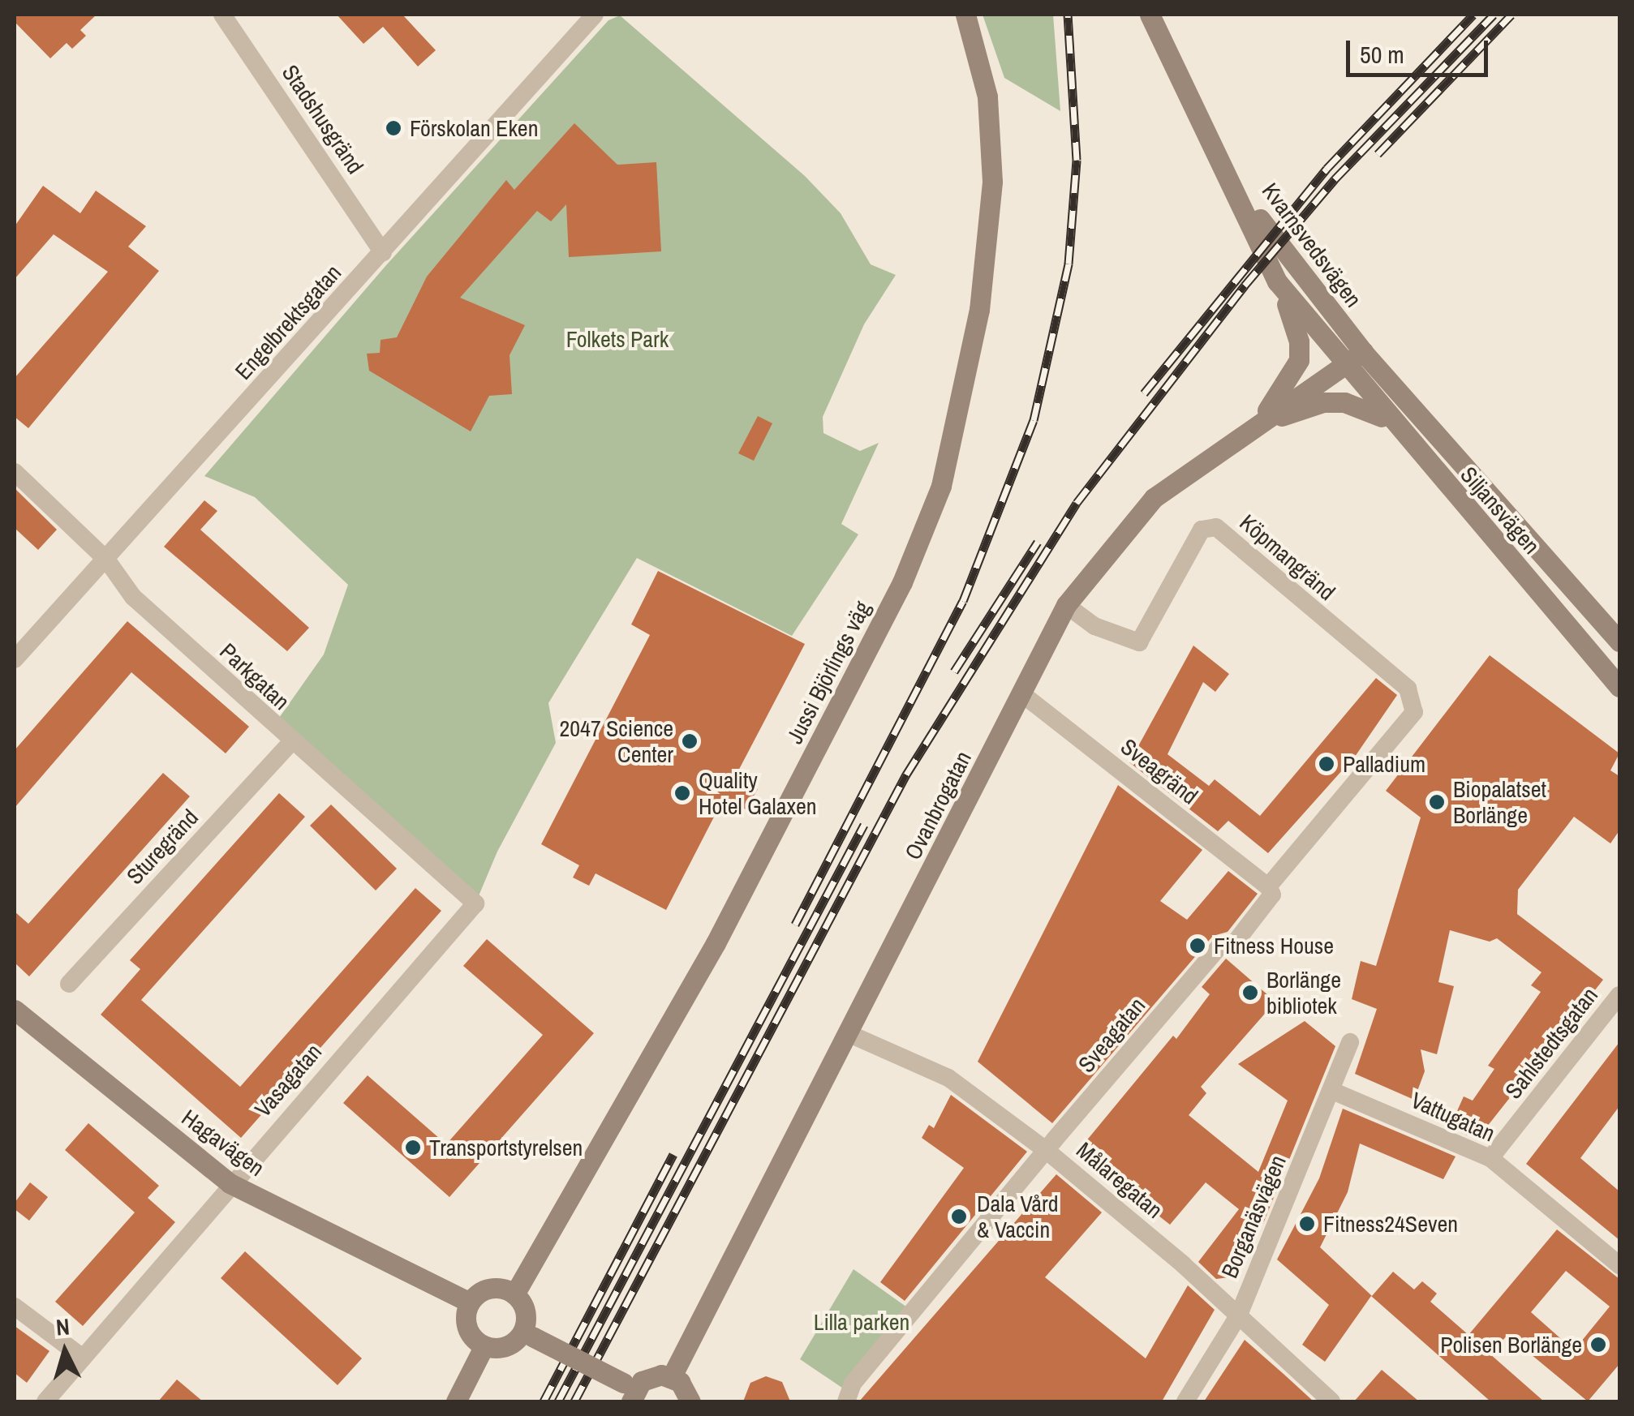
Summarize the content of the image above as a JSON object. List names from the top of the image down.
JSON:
{
  "streets": {
    "street": [
      "Stadshusgränd",
      "Kvarnsvedsvägen",
      "Engelbrektsgatan",
      "Siljansvägen",
      "Köpmangränd",
      "Jussi Björlings väg",
      "Parkgatan",
      "Sveagränd",
      "Ovanbrogatan",
      "Sturegränd",
      "Sveagatan",
      "Sahlstedtsgatan",
      "Vasagatan",
      "Vattugatan",
      "Hagavägen",
      "Målaregatan",
      "Borganäsvägen"
    ]
  },
  "crossings": [
    ["Stadshusgränd", "Engelbrektsgatan"],
    ["Kvarnsvedsvägen", "Siljansvägen"],
    ["Kvarnsvedsvägen", "Ovanbrogatan"],
    ["Engelbrektsgatan", "Parkgatan"],
    ["Siljansvägen", "Ovanbrogatan"],
    ["Köpmangränd", "Ovanbrogatan"],
    ["Köpmangränd", "Sveagatan"],
    ["Jussi Björlings väg", "Hagavägen"],
    ["Parkgatan", "Sturegränd"],
    ["Parkgatan", "Vasagatan"],
    ["Sveagränd", "Ovanbrogatan"],
    ["Sveagränd", "Sveagatan"],
    ["Ovanbrogatan", "Målaregatan"],
    ["Sveagatan", "Målaregatan"],
    ["Sahlstedtsgatan", "Vattugatan"],
    ["Vasagatan", "Hagavägen"],
    ["Vattugatan", "Borganäsvägen"],
    ["Målaregatan", "Borganäsvägen"]
  ],
  "parks": ["Folkets Park", "Lilla parken"],
  "places": [
    "Förskolan Eken",
    "2047 Science Center",
    "Palladium",
    "Quality Hotel Galaxen",
    "Biopalatset Borlänge",
    "Fitness House",
    "Borlänge bibliotek",
    "Transportstyrelsen",
    "Dala Vård & Vaccin",
    "Fitness24Seven",
    "Polisen Borlänge"
  ],
  "scale_bar": "50 m",
  "north": "top"
}
